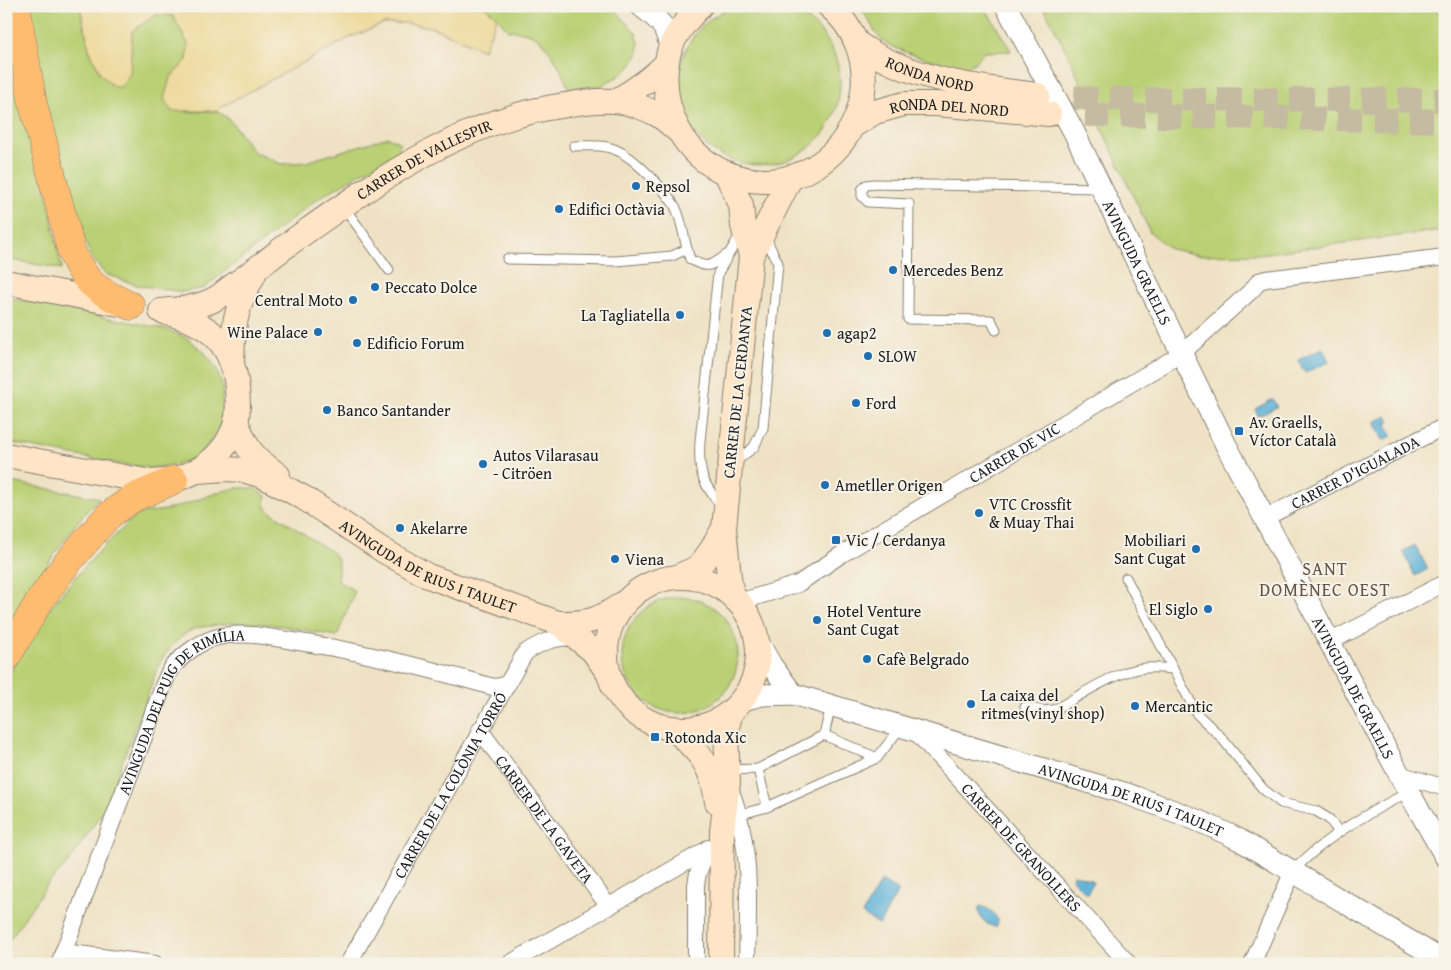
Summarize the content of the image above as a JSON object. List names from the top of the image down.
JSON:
{
  "streets": {
    "main road": [
      "RONDA NORD",
      "RONDA DEL NORD",
      "CARRER DE VALLESPIR",
      "CARRER DE LA CERDANYA",
      "AVINGUDA DE RIUS I TAULET"
    ],
    "street": [
      "AVINGUDA GRAELLS",
      "CARRER DE VIC",
      "CARRER D'IGUALADA",
      "AVINGUDA DE GRAELLS",
      "AVINGUDA DEL PUIG DE RIMÍLIA",
      "CARRER DE LA COLÒNIA TORRÓ",
      "CARRER DE LA GAVETA",
      "CARRER DE GRANOLLERS"
    ]
  },
  "crossings": [
    ["RONDA NORD", "RONDA DEL NORD"],
    ["AVINGUDA GRAELLS", "CARRER DE VIC"],
    ["AVINGUDA GRAELLS", "CARRER D'IGUALADA"],
    ["AVINGUDA GRAELLS", "AVINGUDA DE GRAELLS"],
    ["CARRER DE LA CERDANYA", "CARRER DE VIC"],
    ["CARRER DE LA CERDANYA", "AVINGUDA DE RIUS I TAULET"],
    ["CARRER DE VIC", "AVINGUDA DE RIUS I TAULET"],
    ["CARRER D'IGUALADA", "AVINGUDA DE GRAELLS"],
    ["AVINGUDA DE RIUS I TAULET", "CARRER DE LA COLÒNIA TORRÓ"],
    ["AVINGUDA DE RIUS I TAULET", "CARRER DE GRANOLLERS"],
    ["AVINGUDA DEL PUIG DE RIMÍLIA", "CARRER DE LA COLÒNIA TORRÓ"],
    ["CARRER DE LA COLÒNIA TORRÓ", "CARRER DE LA GAVETA"]
  ],
  "districts": ["SANT DOMÈNEC OEST"],
  "places": {
    "other": [
      "Repsol",
      "Edifici Octàvia",
      "Mercedes Benz",
      "Peccato Dolce",
      "Central Moto",
      "La Tagliatella",
      "Wine Palace",
      "agap2",
      "Edificio Forum",
      "SLOW",
      "Ford",
      "Banco Santander",
      "Autos Vilarasau - Citröen",
      "Ametller Origen",
      "VTC Crossfit & Muay Thai",
      "Akelarre",
      "Mobiliari Sant Cugat",
      "Viena",
      "El Siglo",
      "Hotel Venture Sant Cugat",
      "Cafè Belgrado",
      "La caixa del ritmes(vinyl shop)",
      "Mercantic"
    ],
    "transit": ["Av. Graells, Víctor Català", "Vic / Cerdanya", "Rotonda Xic"]
  }
}
